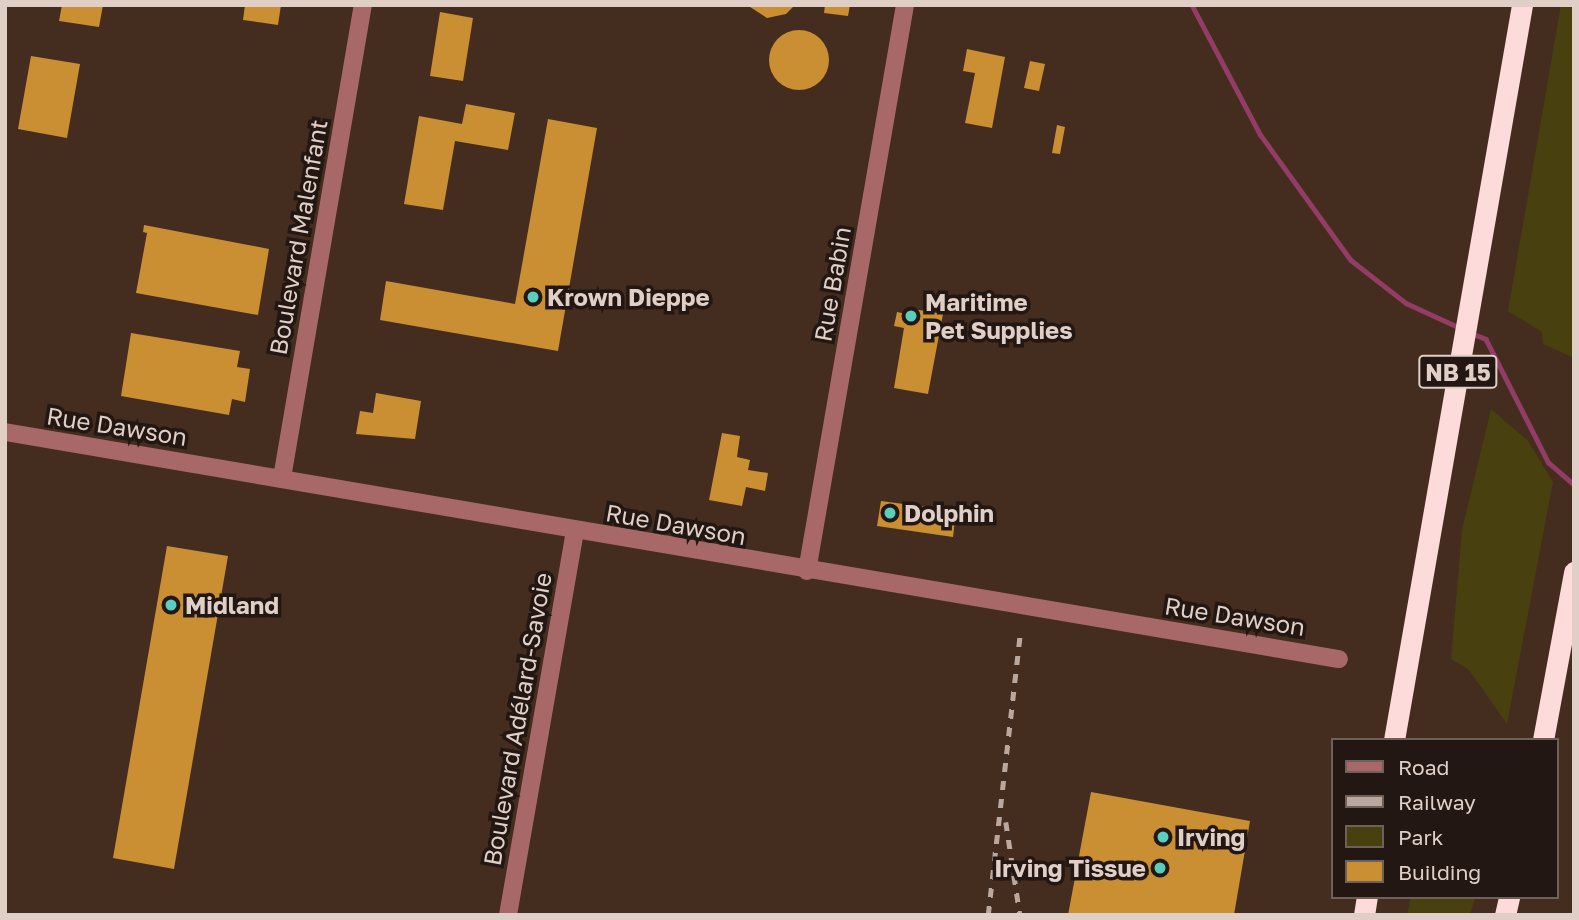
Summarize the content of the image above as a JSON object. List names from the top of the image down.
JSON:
{
  "streets": {
    "highway": ["NB 15"],
    "street": [
      "Boulevard Malenfant",
      "Rue Babin",
      "Rue Dawson",
      "Boulevard Adélard-Savoie"
    ]
  },
  "crossings": [
    ["Boulevard Malenfant", "Rue Dawson"],
    ["Rue Babin", "Rue Dawson"],
    ["Rue Dawson", "Boulevard Adélard-Savoie"]
  ],
  "places": [
    "Krown Dieppe",
    "Maritime Pet Supplies",
    "Dolphin",
    "Midland",
    "Irving",
    "Irving Tissue"
  ],
  "legend": [
    "Road",
    "Railway",
    "Park",
    "Building"
  ]
}
